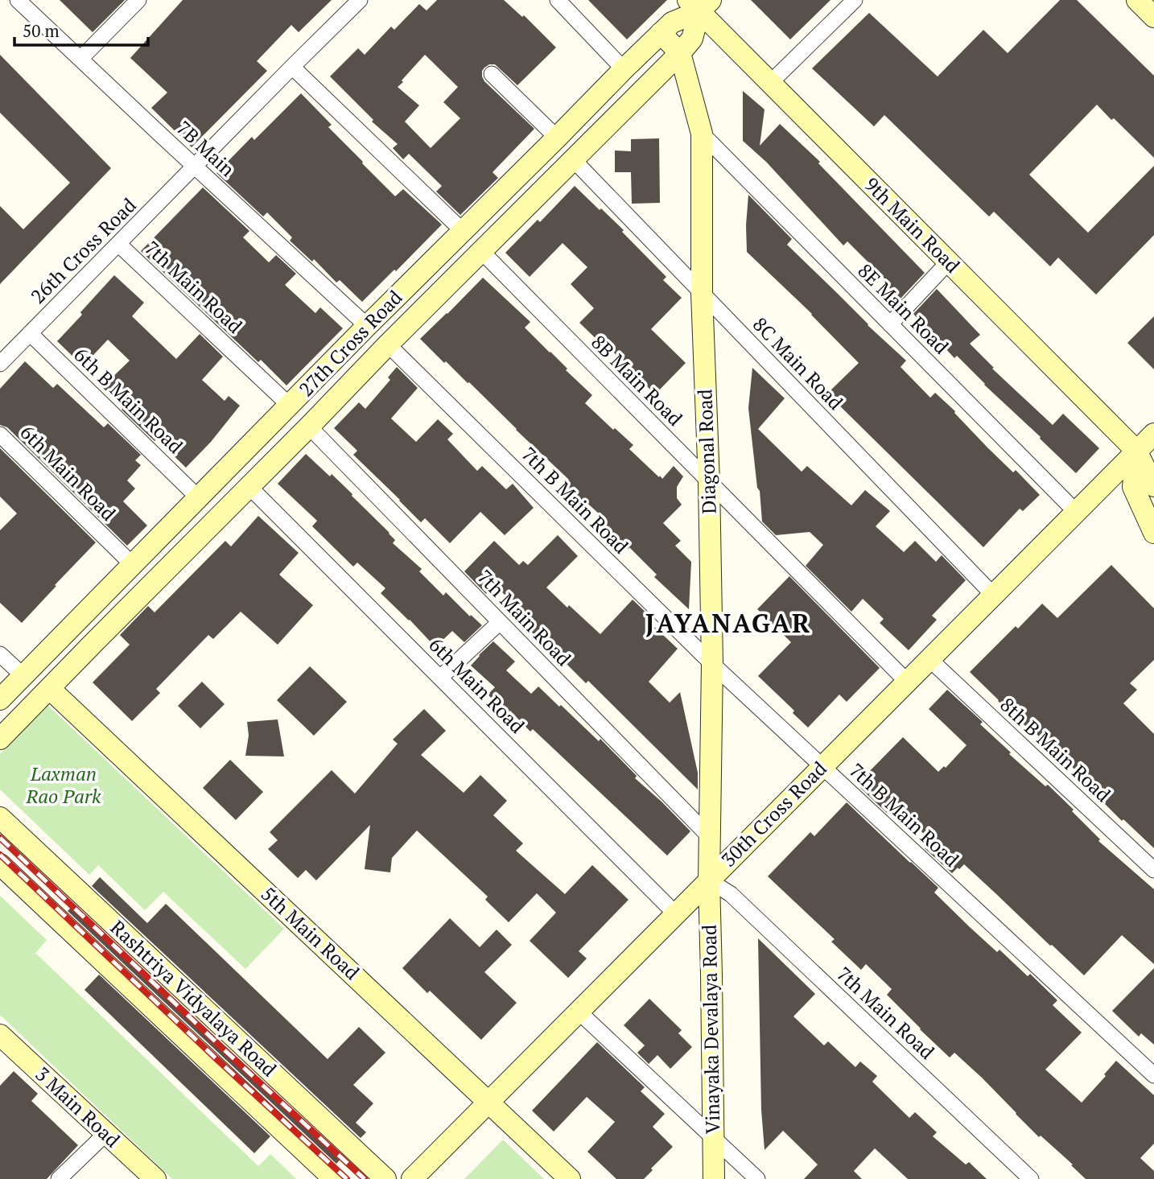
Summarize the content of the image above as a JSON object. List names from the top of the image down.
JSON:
{
  "streets": {
    "street": [
      "7B Main",
      "9th Main Road",
      "26th Cross Road",
      "7th Main Road",
      "8E Main Road",
      "27th Cross Road",
      "8C Main Road",
      "8B Main Road",
      "6th B Main Road",
      "Diagonal Road",
      "6th Main Road",
      "7th B Main Road",
      "8th B Main Road",
      "30th Cross Road",
      "5th Main Road",
      "Rashtriya Vidyalaya Road",
      "Vinayaka Devalaya Road",
      "3 Main Road"
    ]
  },
  "crossings": [
    ["7B Main", "26th Cross Road"],
    ["7B Main", "27th Cross Road"],
    ["9th Main Road", "27th Cross Road"],
    ["9th Main Road", "30th Cross Road"],
    ["26th Cross Road", "7th Main Road"],
    ["26th Cross Road", "6th B Main Road"],
    ["7th Main Road", "27th Cross Road"],
    ["7th Main Road", "Diagonal Road"],
    ["7th Main Road", "30th Cross Road"],
    ["7th Main Road", "Vinayaka Devalaya Road"],
    ["8E Main Road", "Diagonal Road"],
    ["8E Main Road", "30th Cross Road"],
    ["27th Cross Road", "8C Main Road"],
    ["27th Cross Road", "8B Main Road"],
    ["27th Cross Road", "6th B Main Road"],
    ["27th Cross Road", "Diagonal Road"],
    ["27th Cross Road", "6th Main Road"],
    ["27th Cross Road", "7th B Main Road"],
    ["27th Cross Road", "5th Main Road"],
    ["8C Main Road", "Diagonal Road"],
    ["8C Main Road", "30th Cross Road"],
    ["8B Main Road", "Diagonal Road"],
    ["8B Main Road", "30th Cross Road"],
    ["Diagonal Road", "7th B Main Road"],
    ["Diagonal Road", "30th Cross Road"],
    ["Diagonal Road", "Vinayaka Devalaya Road"],
    ["6th Main Road", "30th Cross Road"],
    ["7th B Main Road", "30th Cross Road"],
    ["8th B Main Road", "30th Cross Road"],
    ["30th Cross Road", "5th Main Road"],
    ["30th Cross Road", "Vinayaka Devalaya Road"]
  ],
  "districts": ["JAYANAGAR"],
  "parks": ["Laxman Rao Park"],
  "scale_bar": "50 m"
}
